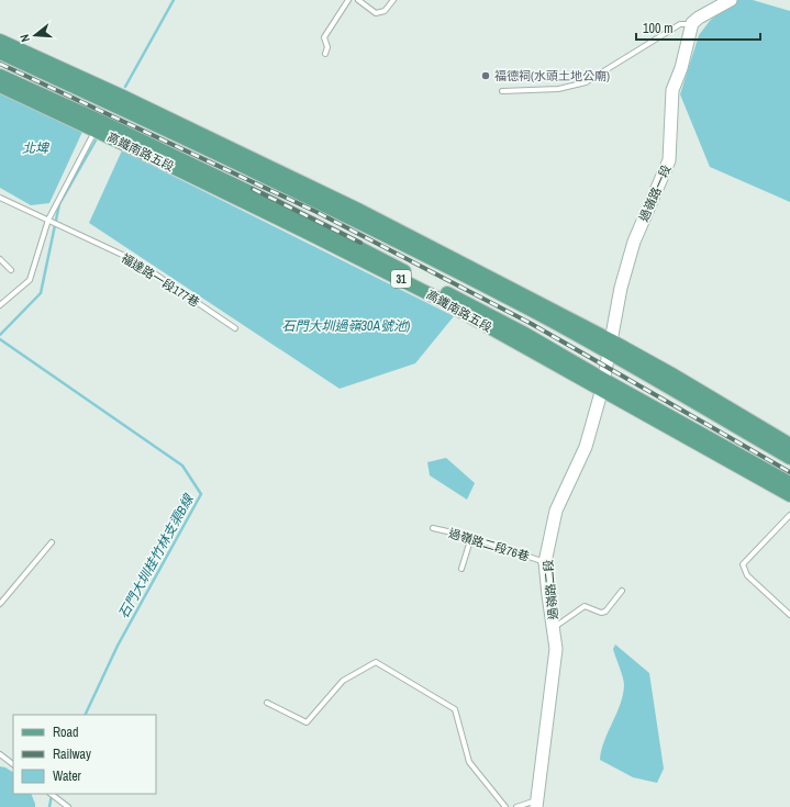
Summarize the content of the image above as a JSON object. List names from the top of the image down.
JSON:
{
  "streets": {
    "main road": ["高鐵南路五段", "31"],
    "street": ["過嶺路一段", "過嶺路二段"],
    "lane": ["福達路一段177巷", "過嶺路二段76巷"]
  },
  "crossings": [
    ["高鐵南路五段", "過嶺路一段"],
    ["高鐵南路五段", "過嶺路二段"],
    ["過嶺路一段", "過嶺路二段"],
    ["過嶺路二段76巷", "過嶺路二段"]
  ],
  "water": ["北埤", "石門大圳過嶺30A號池)", "石門大圳桂竹林支渠B線"],
  "places": ["福德祠(水頭土地公廟)"],
  "legend": ["Road", "Railway", "Water"],
  "scale_bar": "100 m",
  "north": "left"
}
